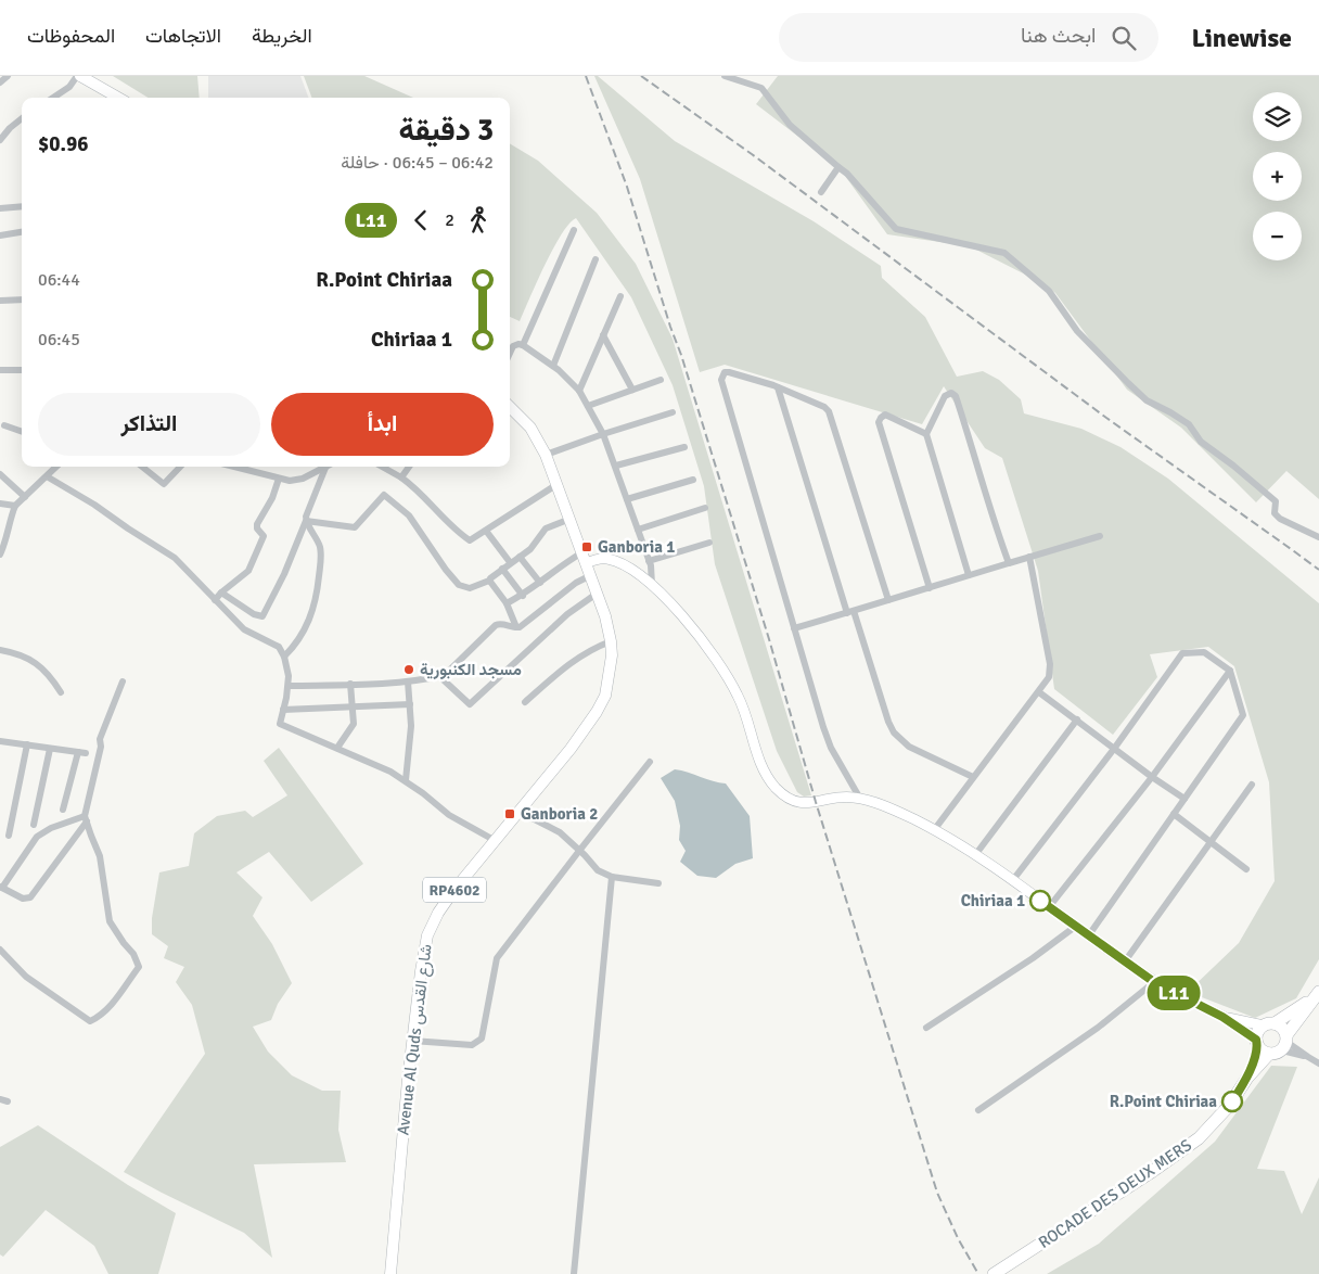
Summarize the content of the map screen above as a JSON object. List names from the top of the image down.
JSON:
{
  "streets": {
    "highway": ["ROCADE DES DEUX MERS"],
    "main road": ["RP4602", "Avenue Al Quds شارع القدس"]
  },
  "places": {
    "transit": ["Ganboria 1", "Ganboria 2"],
    "other": ["مسجد الكنبورية", "Chiriaa 1", "R.Point Chiriaa"]
  },
  "lines": ["bus line L11"],
  "page": {
    "header": "Linewise",
    "search": "ابحث هنا",
    "nav": ["الخريطة", "الاتجاهات", "المحفوظات"],
    "on_map": "L11",
    "map_buttons": ["+", "−"],
    "heading": ["3 دقيقة", "06:42 – 06:45 · حافلة", "$0.96"],
    "legs": ["2", "L11"],
    "list": [
      {
        "name": "R.Point Chiriaa",
        "value": "06:44"
      },
      {
        "name": "Chiriaa 1",
        "value": "06:45"
      }
    ],
    "buttons": ["ابدأ", "التذاكر"]
  }
}
